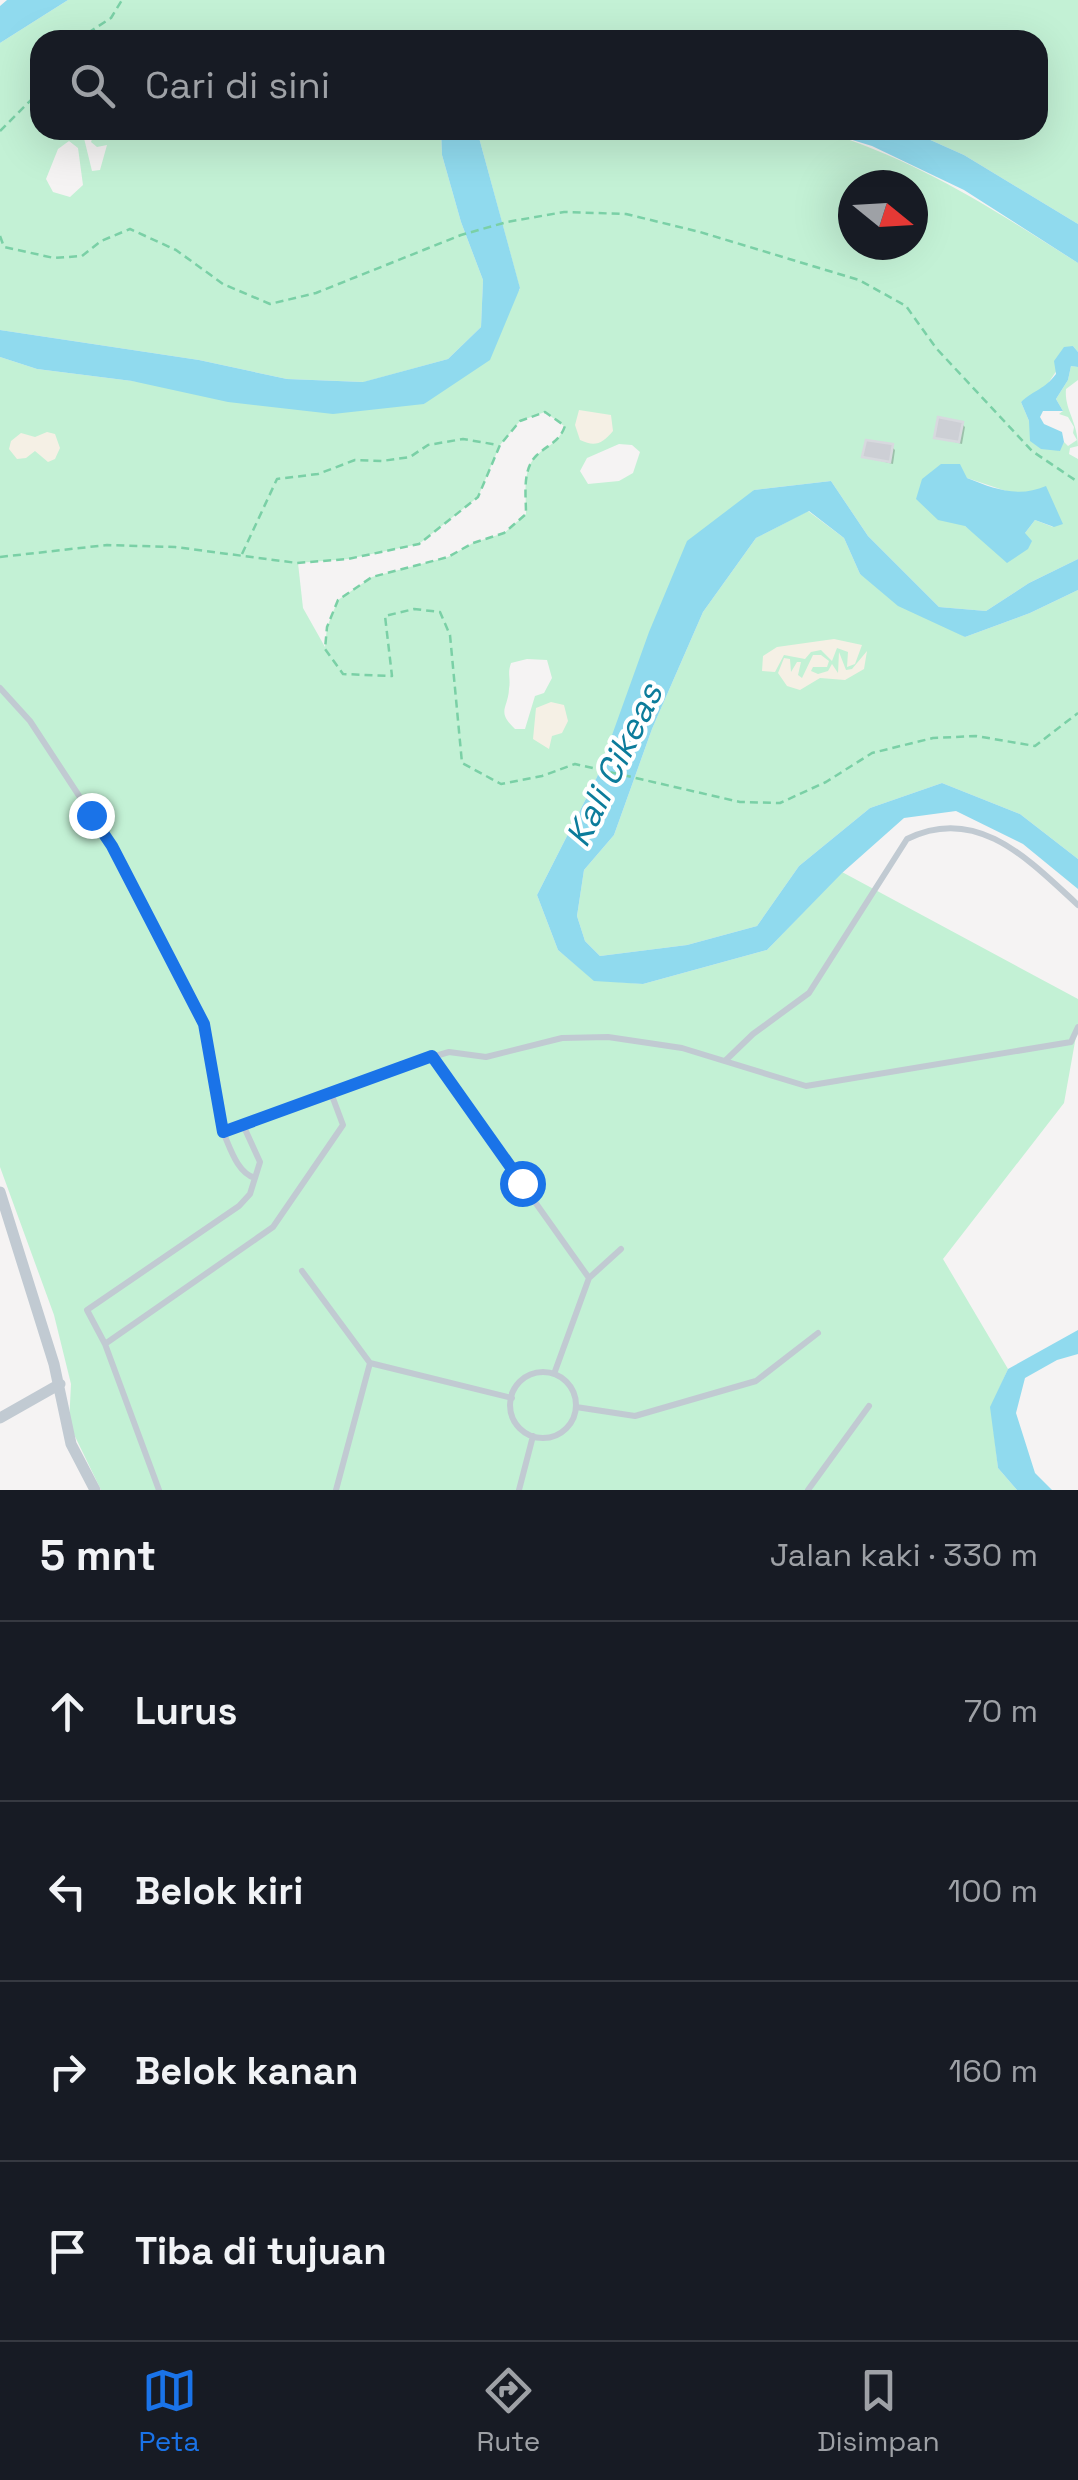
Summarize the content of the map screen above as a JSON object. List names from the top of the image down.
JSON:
{
  "water": ["Kali Cikeas"],
  "north": "right",
  "page": {
    "search": "Cari di sini",
    "heading": ["5 mnt", "Jalan kaki · 330 m"],
    "list": [
      ["Lurus", "70 m"],
      ["Belok kiri", "100 m"],
      ["Belok kanan", "160 m"],
      "Tiba di tujuan"
    ],
    "nav": ["Peta", "Rute", "Disimpan"]
  }
}
